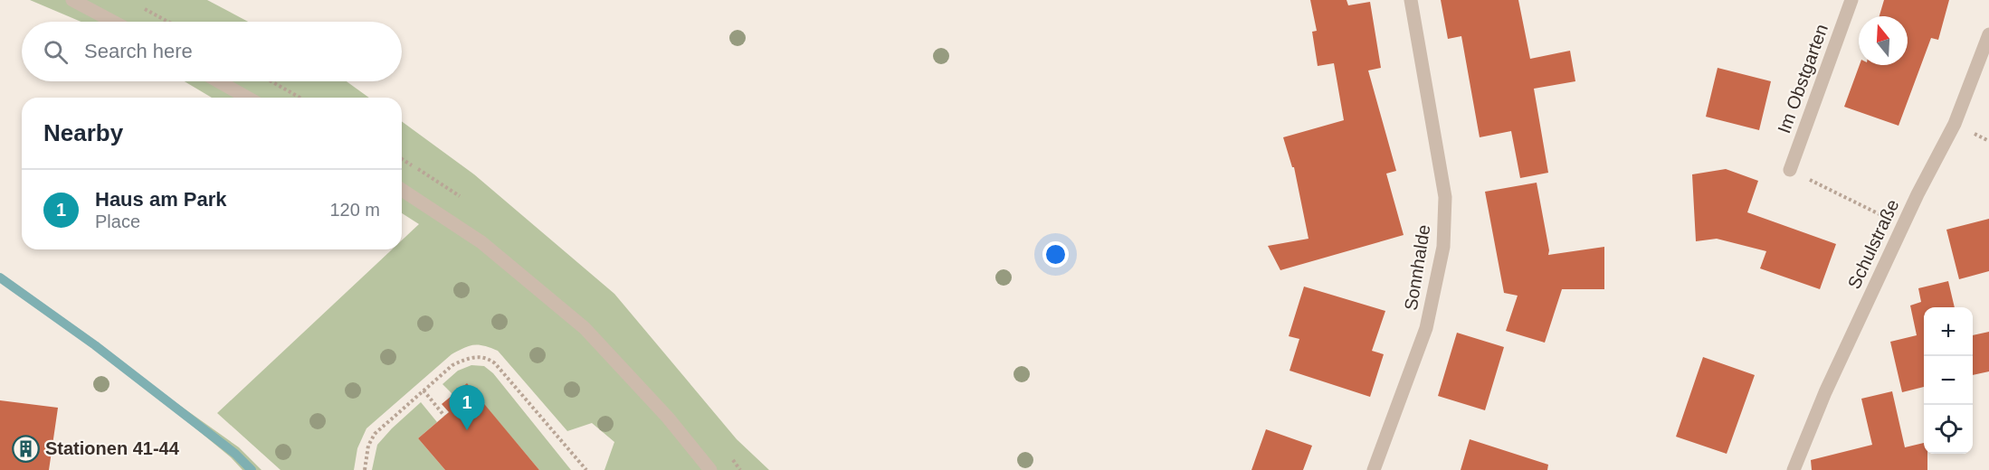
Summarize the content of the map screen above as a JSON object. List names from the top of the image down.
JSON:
{
  "streets": {
    "street": ["Im Obstgarten", "Schulstraße", "Sonnhalde"]
  },
  "places": {
    "building": ["Stationen 41-44"]
  },
  "north": "top",
  "page": {
    "search": "Search here",
    "heading": "Nearby",
    "list": [
      {
        "mark": "1",
        "name": "Haus am Park",
        "note": "Place",
        "value": "120 m"
      }
    ],
    "map_buttons": ["+", "−"],
    "pins": "1"
  }
}
